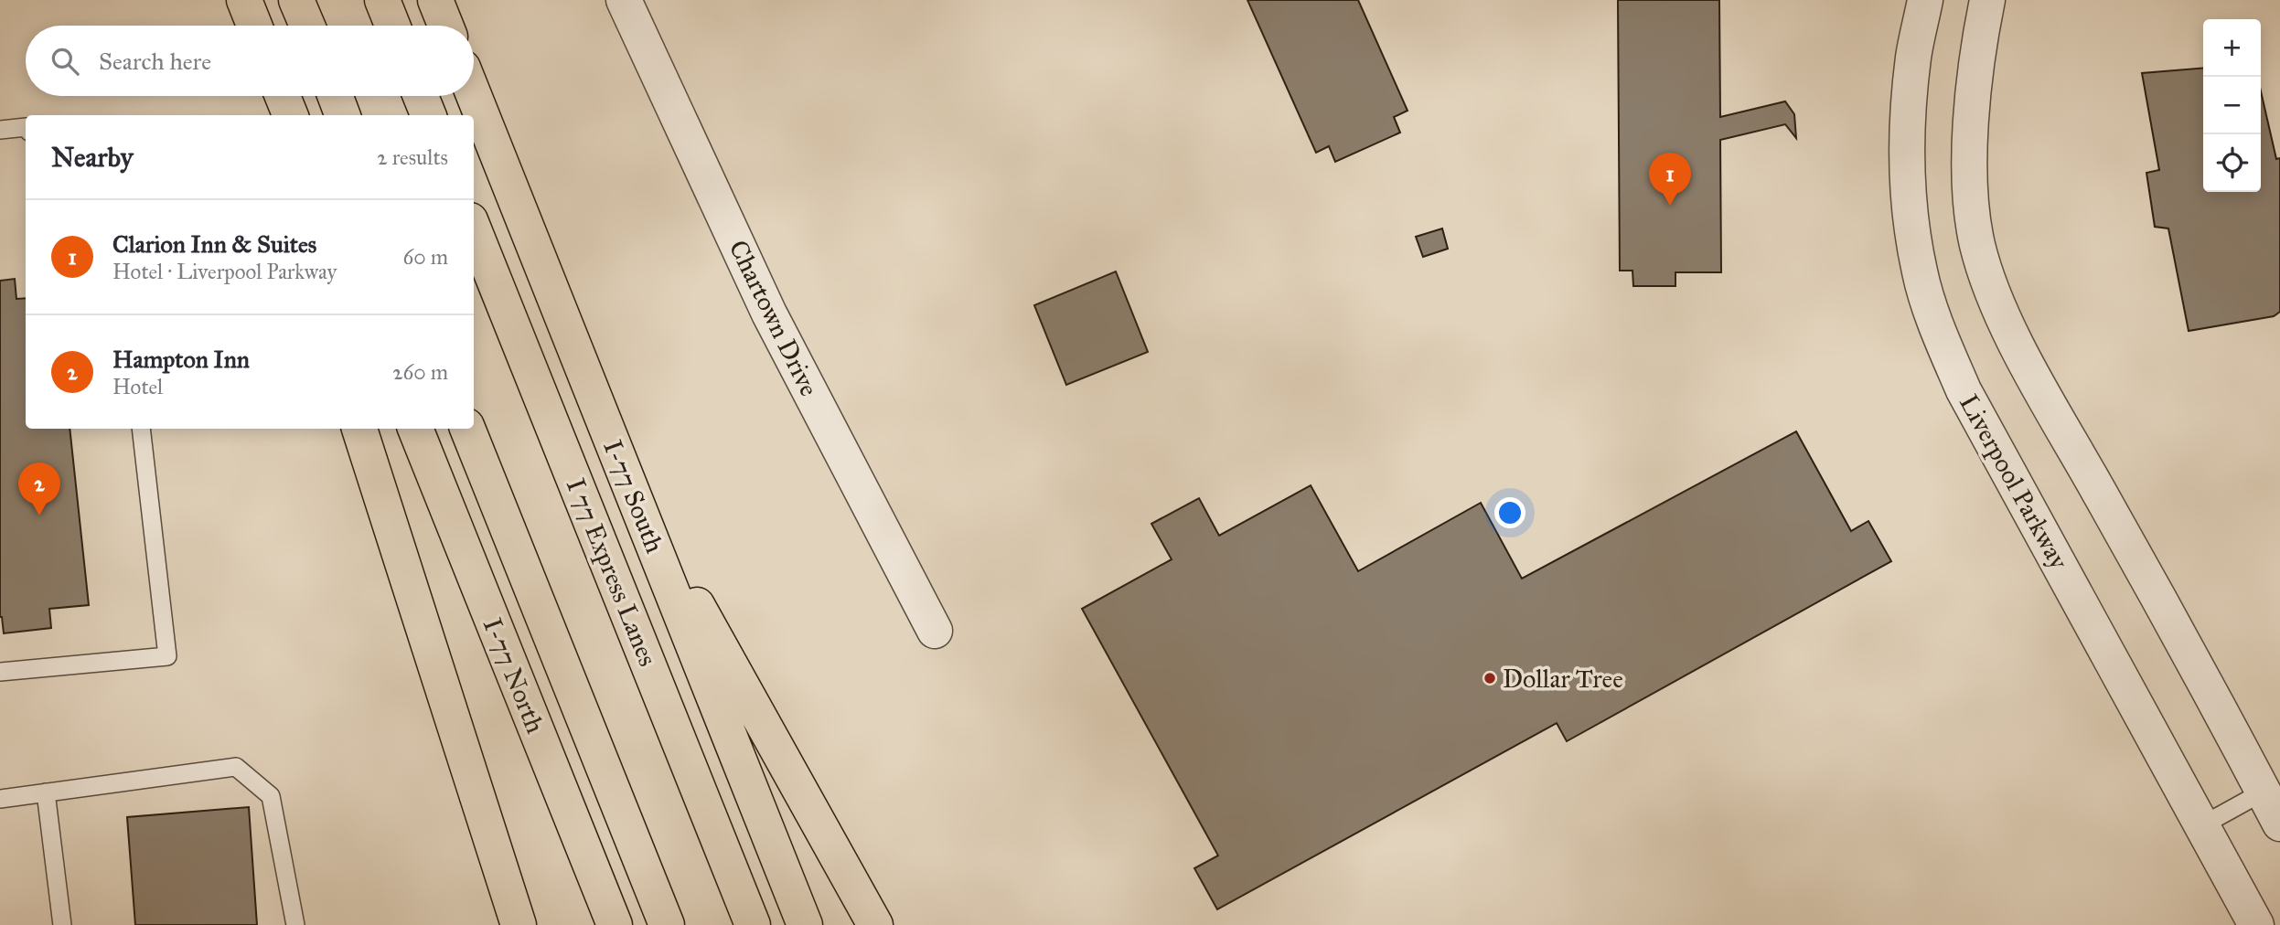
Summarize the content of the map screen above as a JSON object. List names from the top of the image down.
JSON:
{
  "streets": {
    "highway": ["I-77 South", "I 77 Express Lanes", "I-77 North"],
    "street": ["Chartown Drive", "Liverpool Parkway"]
  },
  "places": ["Dollar Tree"],
  "page": {
    "map_buttons": ["+", "−"],
    "search": "Search here",
    "heading": ["Nearby", "2 results"],
    "pins": ["1", "2"],
    "list": [
      {
        "mark": "1",
        "name": "Clarion Inn & Suites",
        "note": "Hotel · Liverpool Parkway",
        "value": "60 m"
      },
      {
        "mark": "2",
        "name": "Hampton Inn",
        "note": "Hotel",
        "value": "260 m"
      }
    ]
  }
}
